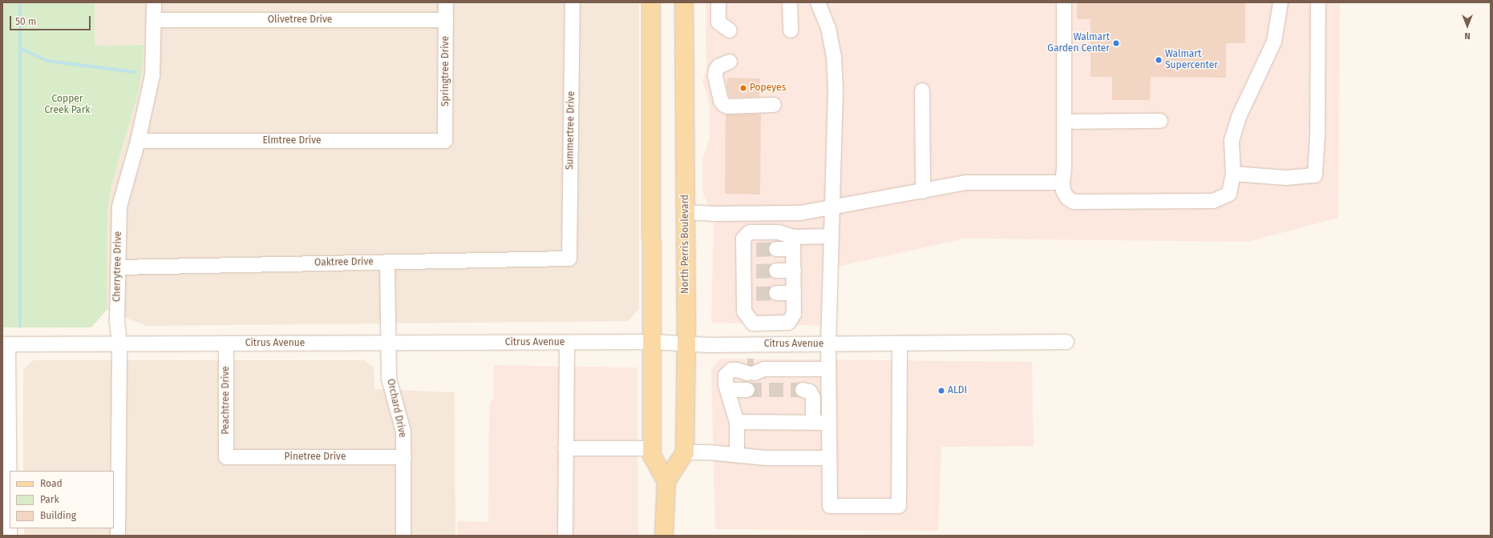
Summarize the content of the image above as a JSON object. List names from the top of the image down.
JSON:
{
  "streets": {
    "main road": ["North Perris Boulevard"],
    "street": [
      "Olivetree Drive",
      "Springtree Drive",
      "Summertree Drive",
      "Elmtree Drive",
      "Oaktree Drive",
      "Cherrytree Drive",
      "Citrus Avenue",
      "Peachtree Drive",
      "Orchard Drive",
      "Pinetree Drive"
    ]
  },
  "crossings": [
    ["Olivetree Drive", "Springtree Drive"],
    ["Olivetree Drive", "Cherrytree Drive"],
    ["Springtree Drive", "Elmtree Drive"],
    ["Summertree Drive", "Oaktree Drive"],
    ["Elmtree Drive", "Cherrytree Drive"],
    ["North Perris Boulevard", "Citrus Avenue"],
    ["Oaktree Drive", "Cherrytree Drive"],
    ["Oaktree Drive", "Orchard Drive"],
    ["Cherrytree Drive", "Citrus Avenue"],
    ["Citrus Avenue", "Peachtree Drive"],
    ["Citrus Avenue", "Orchard Drive"],
    ["Peachtree Drive", "Pinetree Drive"],
    ["Orchard Drive", "Pinetree Drive"]
  ],
  "parks": ["Copper Creek Park"],
  "places": [
    "Walmart Garden Center",
    "Walmart Supercenter",
    "Popeyes",
    "ALDI"
  ],
  "legend": ["Road", "Park", "Building"],
  "scale_bar": "50 m",
  "north": "bottom"
}
